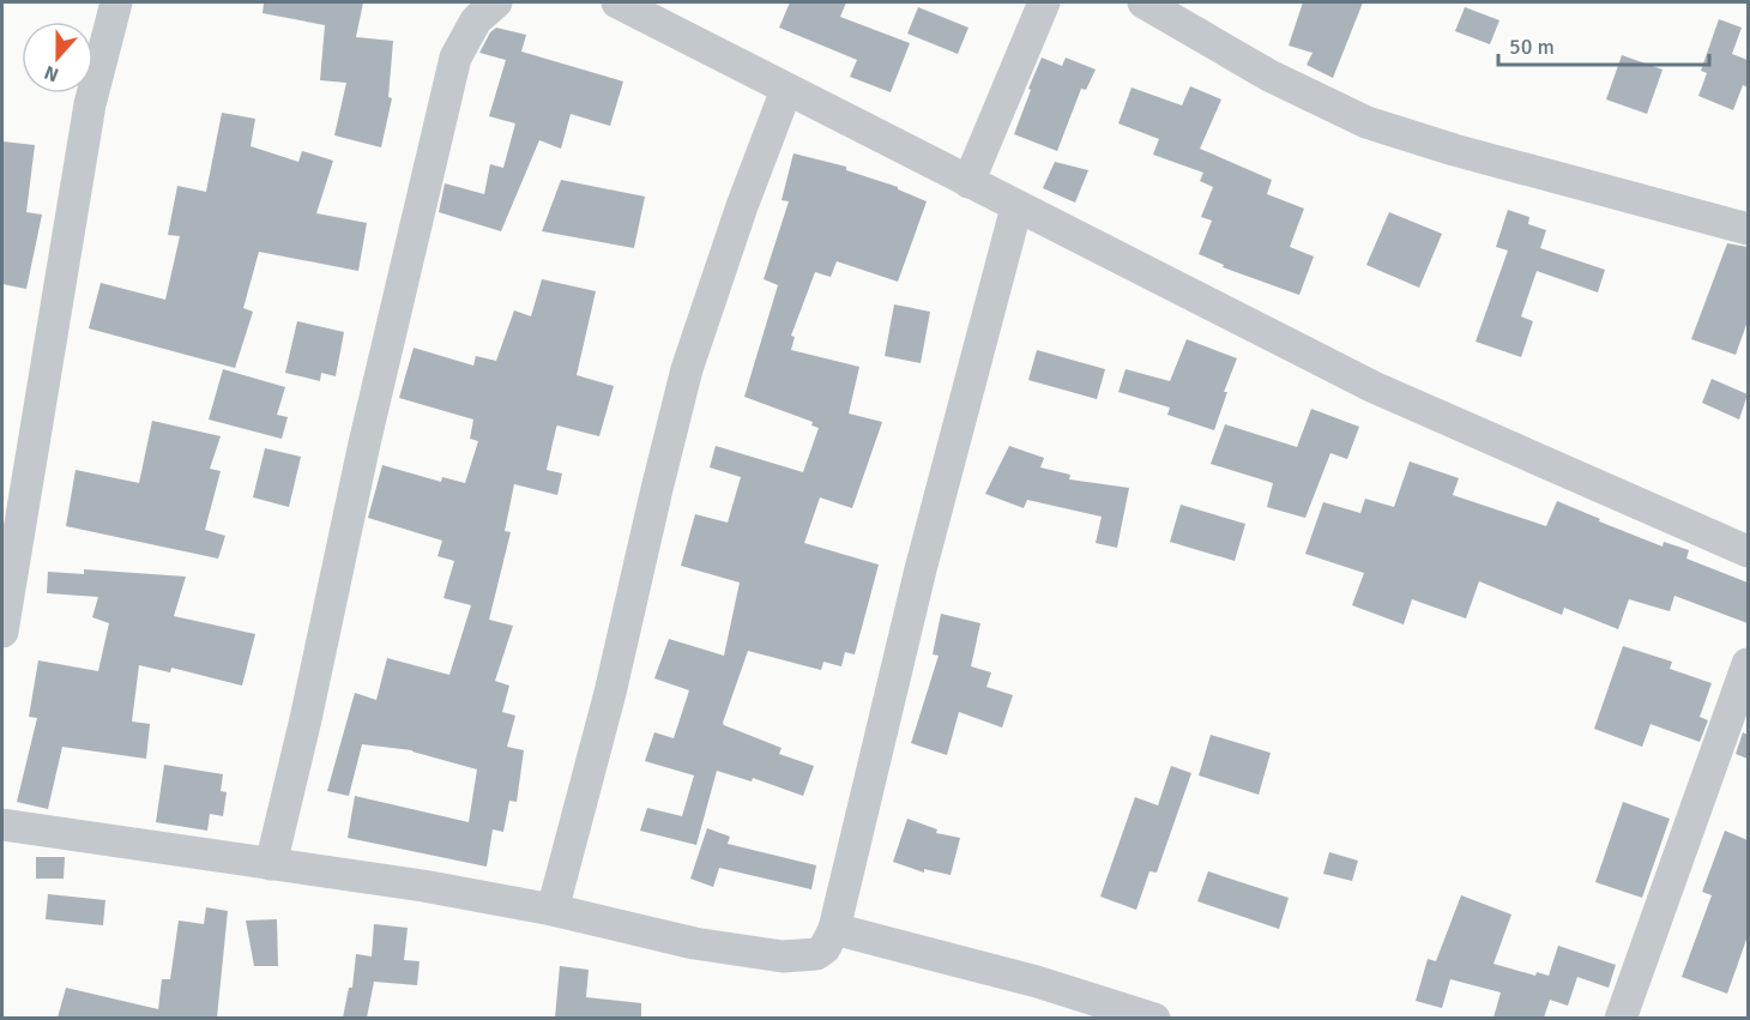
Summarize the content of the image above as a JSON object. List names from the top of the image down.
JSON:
{
  "scale_bar": "50 m",
  "north": "bottom"
}
